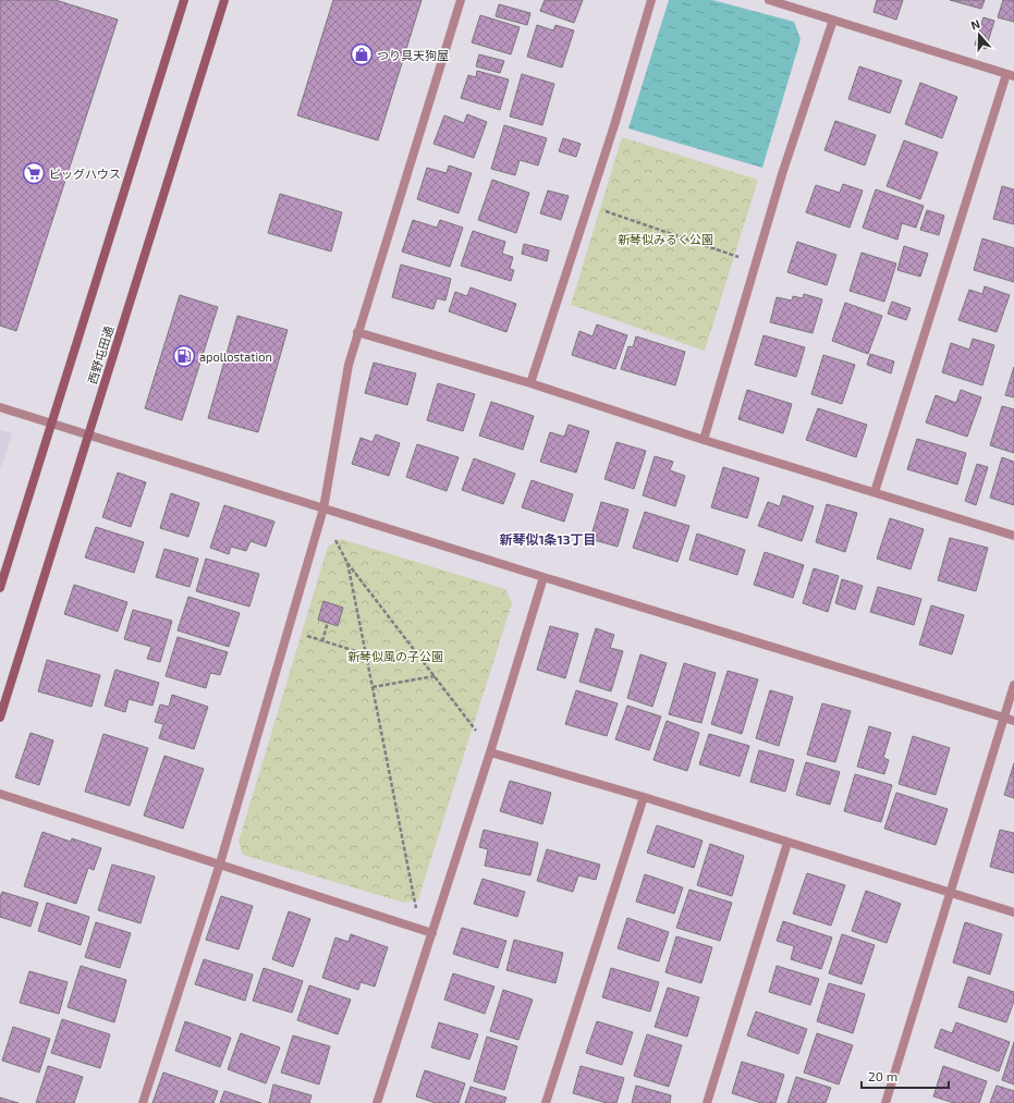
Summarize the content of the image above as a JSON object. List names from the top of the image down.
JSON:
{
  "streets": {
    "street": ["西野屯田通"]
  },
  "districts": ["新琴似1条13丁目"],
  "parks": ["新琴似みるく公園", "新琴似風の子公園"],
  "places": {
    "shop": ["つり具天狗屋"],
    "supermarket": ["ビッグハウス"],
    "fuel station": ["apollostation"]
  },
  "scale_bar": "20 m",
  "north": "top"
}
